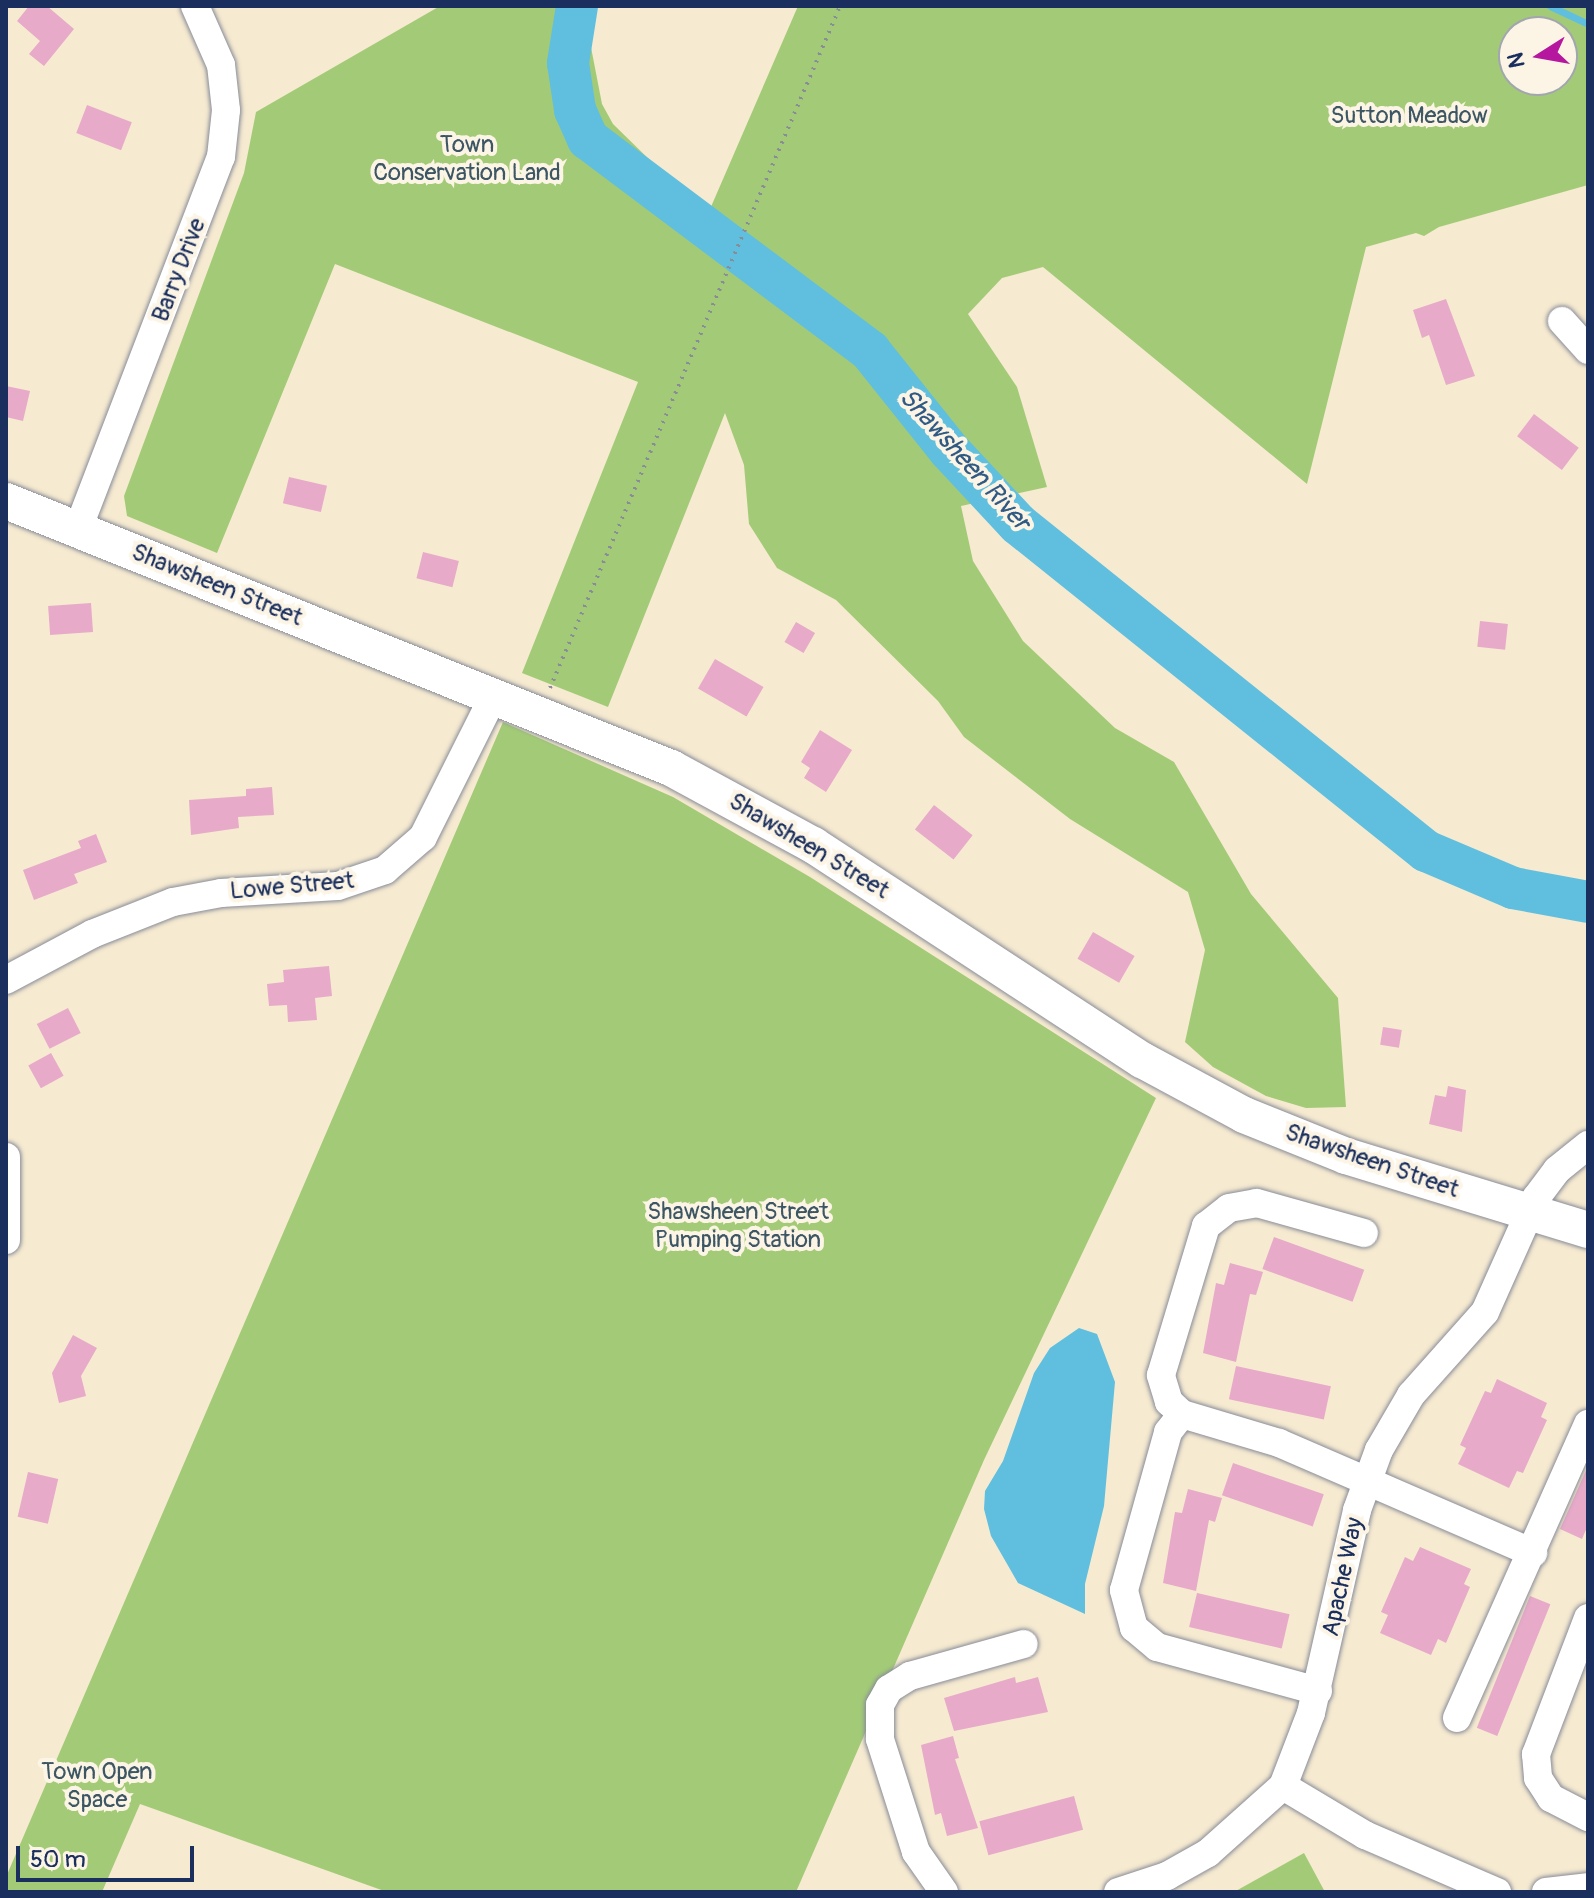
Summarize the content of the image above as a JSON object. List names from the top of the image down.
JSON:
{
  "streets": {
    "main road": ["Shawsheen Street"],
    "street": ["Barry Drive", "Lowe Street", "Apache Way"]
  },
  "crossings": [
    ["Barry Drive", "Shawsheen Street"],
    ["Shawsheen Street", "Lowe Street"],
    ["Shawsheen Street", "Apache Way"]
  ],
  "water": ["Shawsheen River"],
  "parks": [
    "Sutton Meadow",
    "Town Conservation Land",
    "Shawsheen Street Pumping Station",
    "Town Open Space"
  ],
  "scale_bar": "50 m",
  "north": "left"
}
